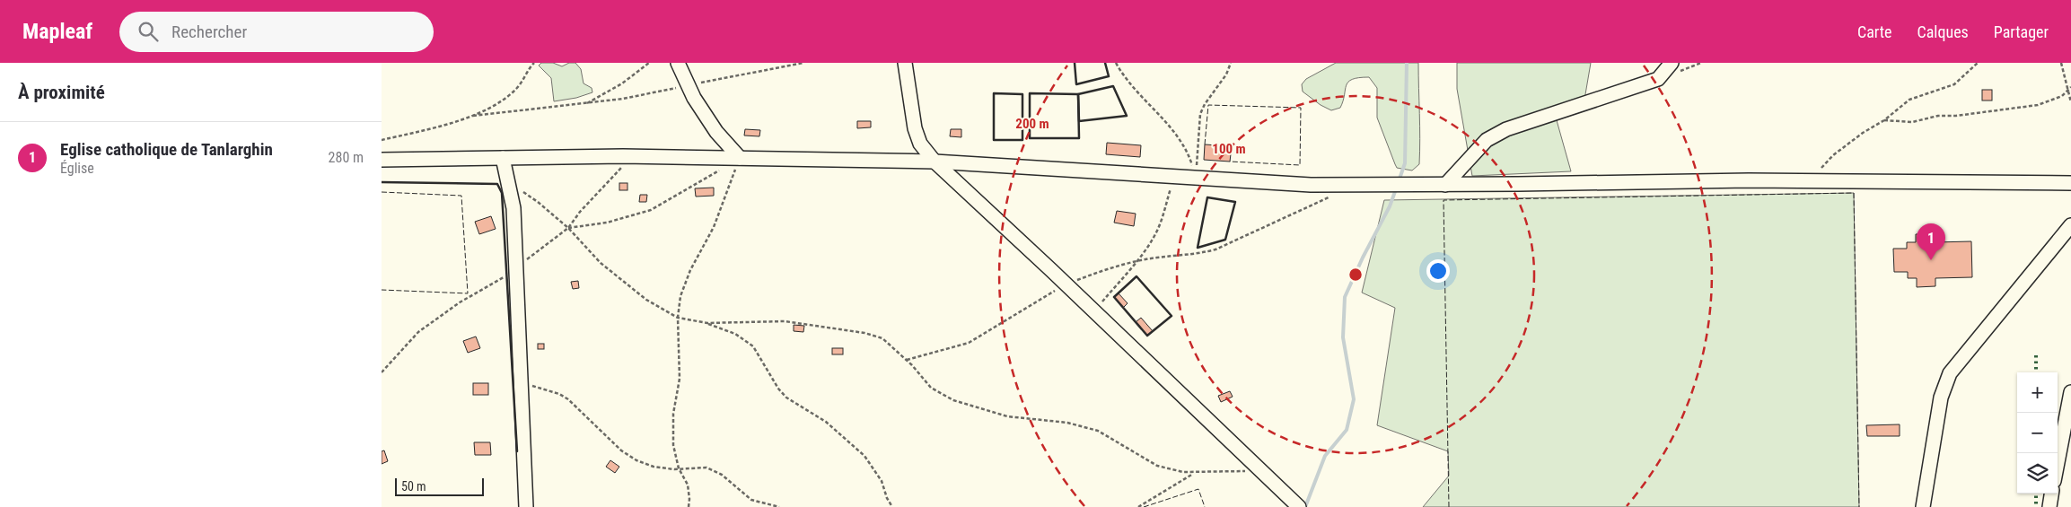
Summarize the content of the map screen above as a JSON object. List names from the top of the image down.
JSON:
{
  "scale_bar": "50 m",
  "page": {
    "header": "Mapleaf",
    "search": "Rechercher",
    "nav": ["Carte", "Calques", "Partager"],
    "heading": "À proximité",
    "list": [
      {
        "mark": "1",
        "name": "Eglise catholique de Tanlarghin",
        "note": "Église",
        "value": "280 m"
      }
    ],
    "pins": "1",
    "map_buttons": ["+", "−"],
    "scale": "50 m"
  },
  "rings": ["200 m", "100 m"]
}
